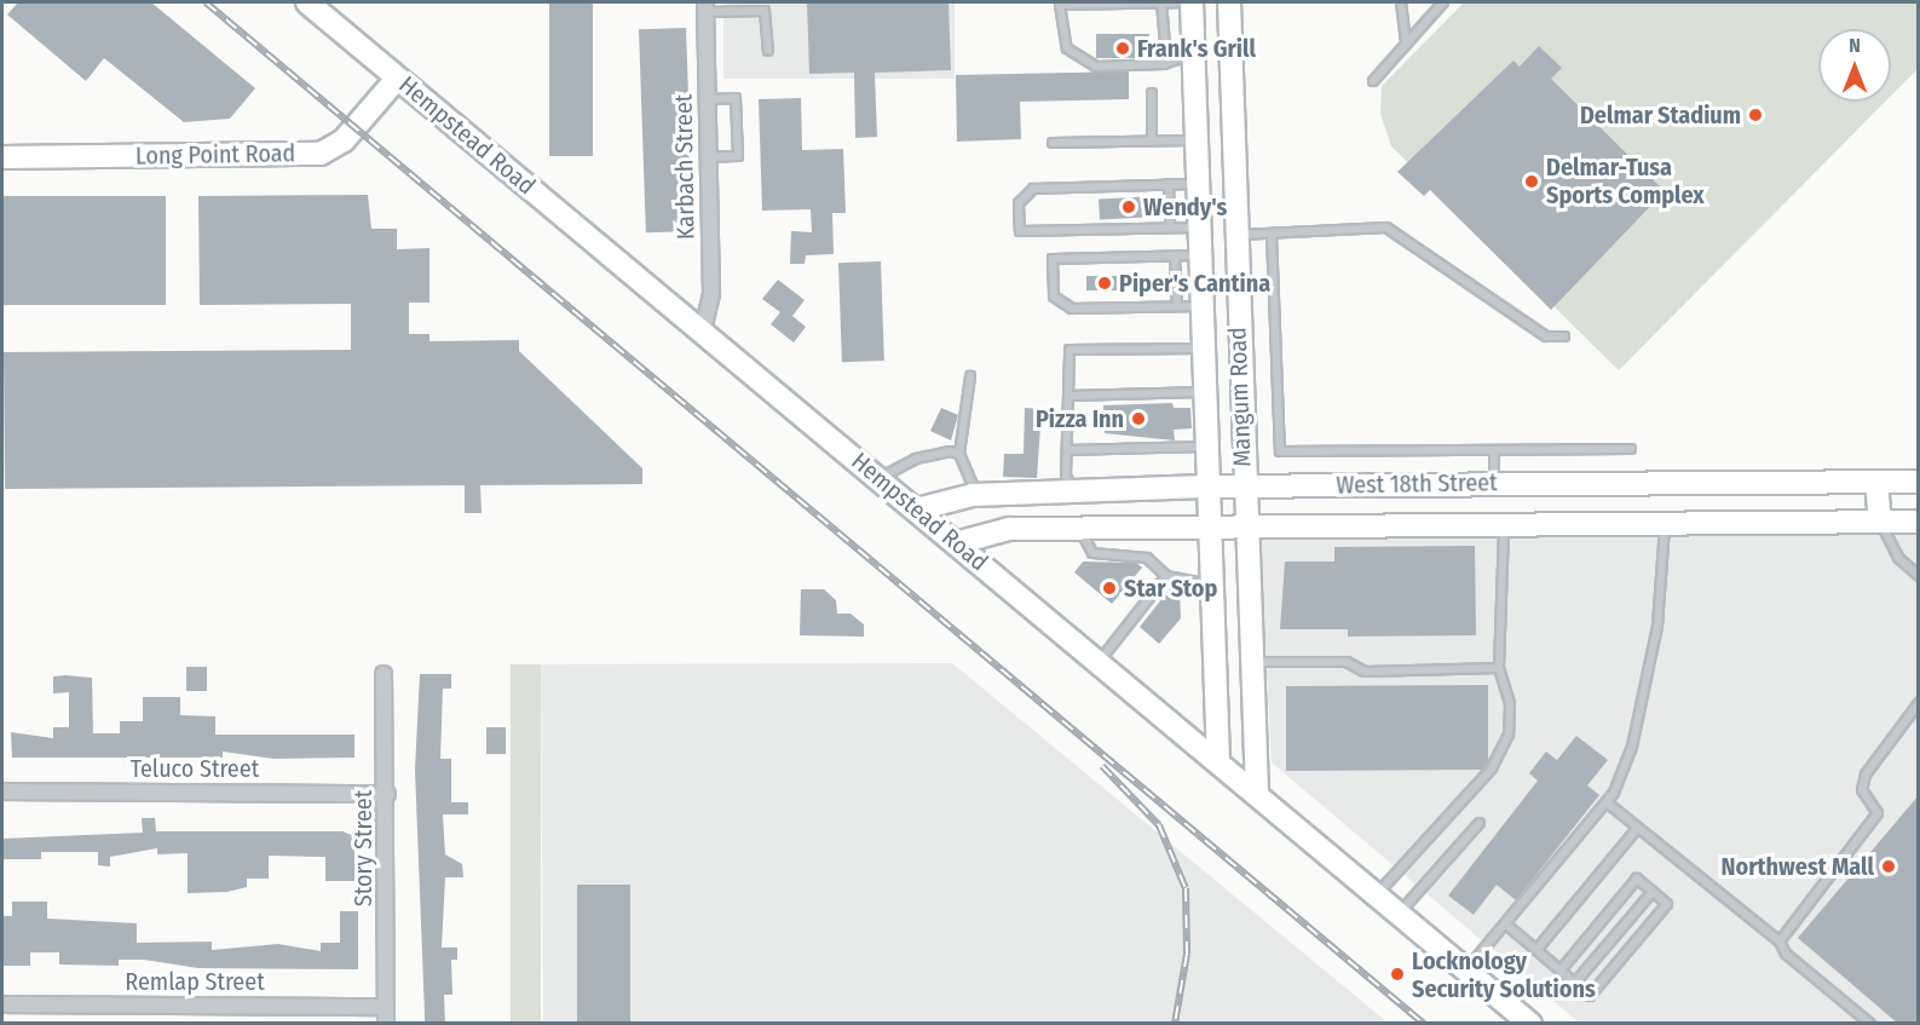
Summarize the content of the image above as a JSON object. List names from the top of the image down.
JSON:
{
  "streets": {
    "main road": [
      "Hempstead Road",
      "Long Point Road",
      "Mangum Road",
      "West 18th Street"
    ],
    "street": [
      "Karbach Street",
      "Teluco Street",
      "Story Street",
      "Remlap Street"
    ]
  },
  "crossings": [
    ["Hempstead Road", "Long Point Road"],
    ["Hempstead Road", "Karbach Street"],
    ["Hempstead Road", "Mangum Road"],
    ["Hempstead Road", "West 18th Street"],
    ["Mangum Road", "West 18th Street"],
    ["Teluco Street", "Story Street"],
    ["Story Street", "Remlap Street"]
  ],
  "places": [
    "Frank's Grill",
    "Delmar Stadium",
    "Delmar-Tusa Sports Complex",
    "Wendy's",
    "Piper's Cantina",
    "Pizza Inn",
    "Star Stop",
    "Northwest Mall",
    "Locknology Security Solutions"
  ],
  "north": "top"
}
